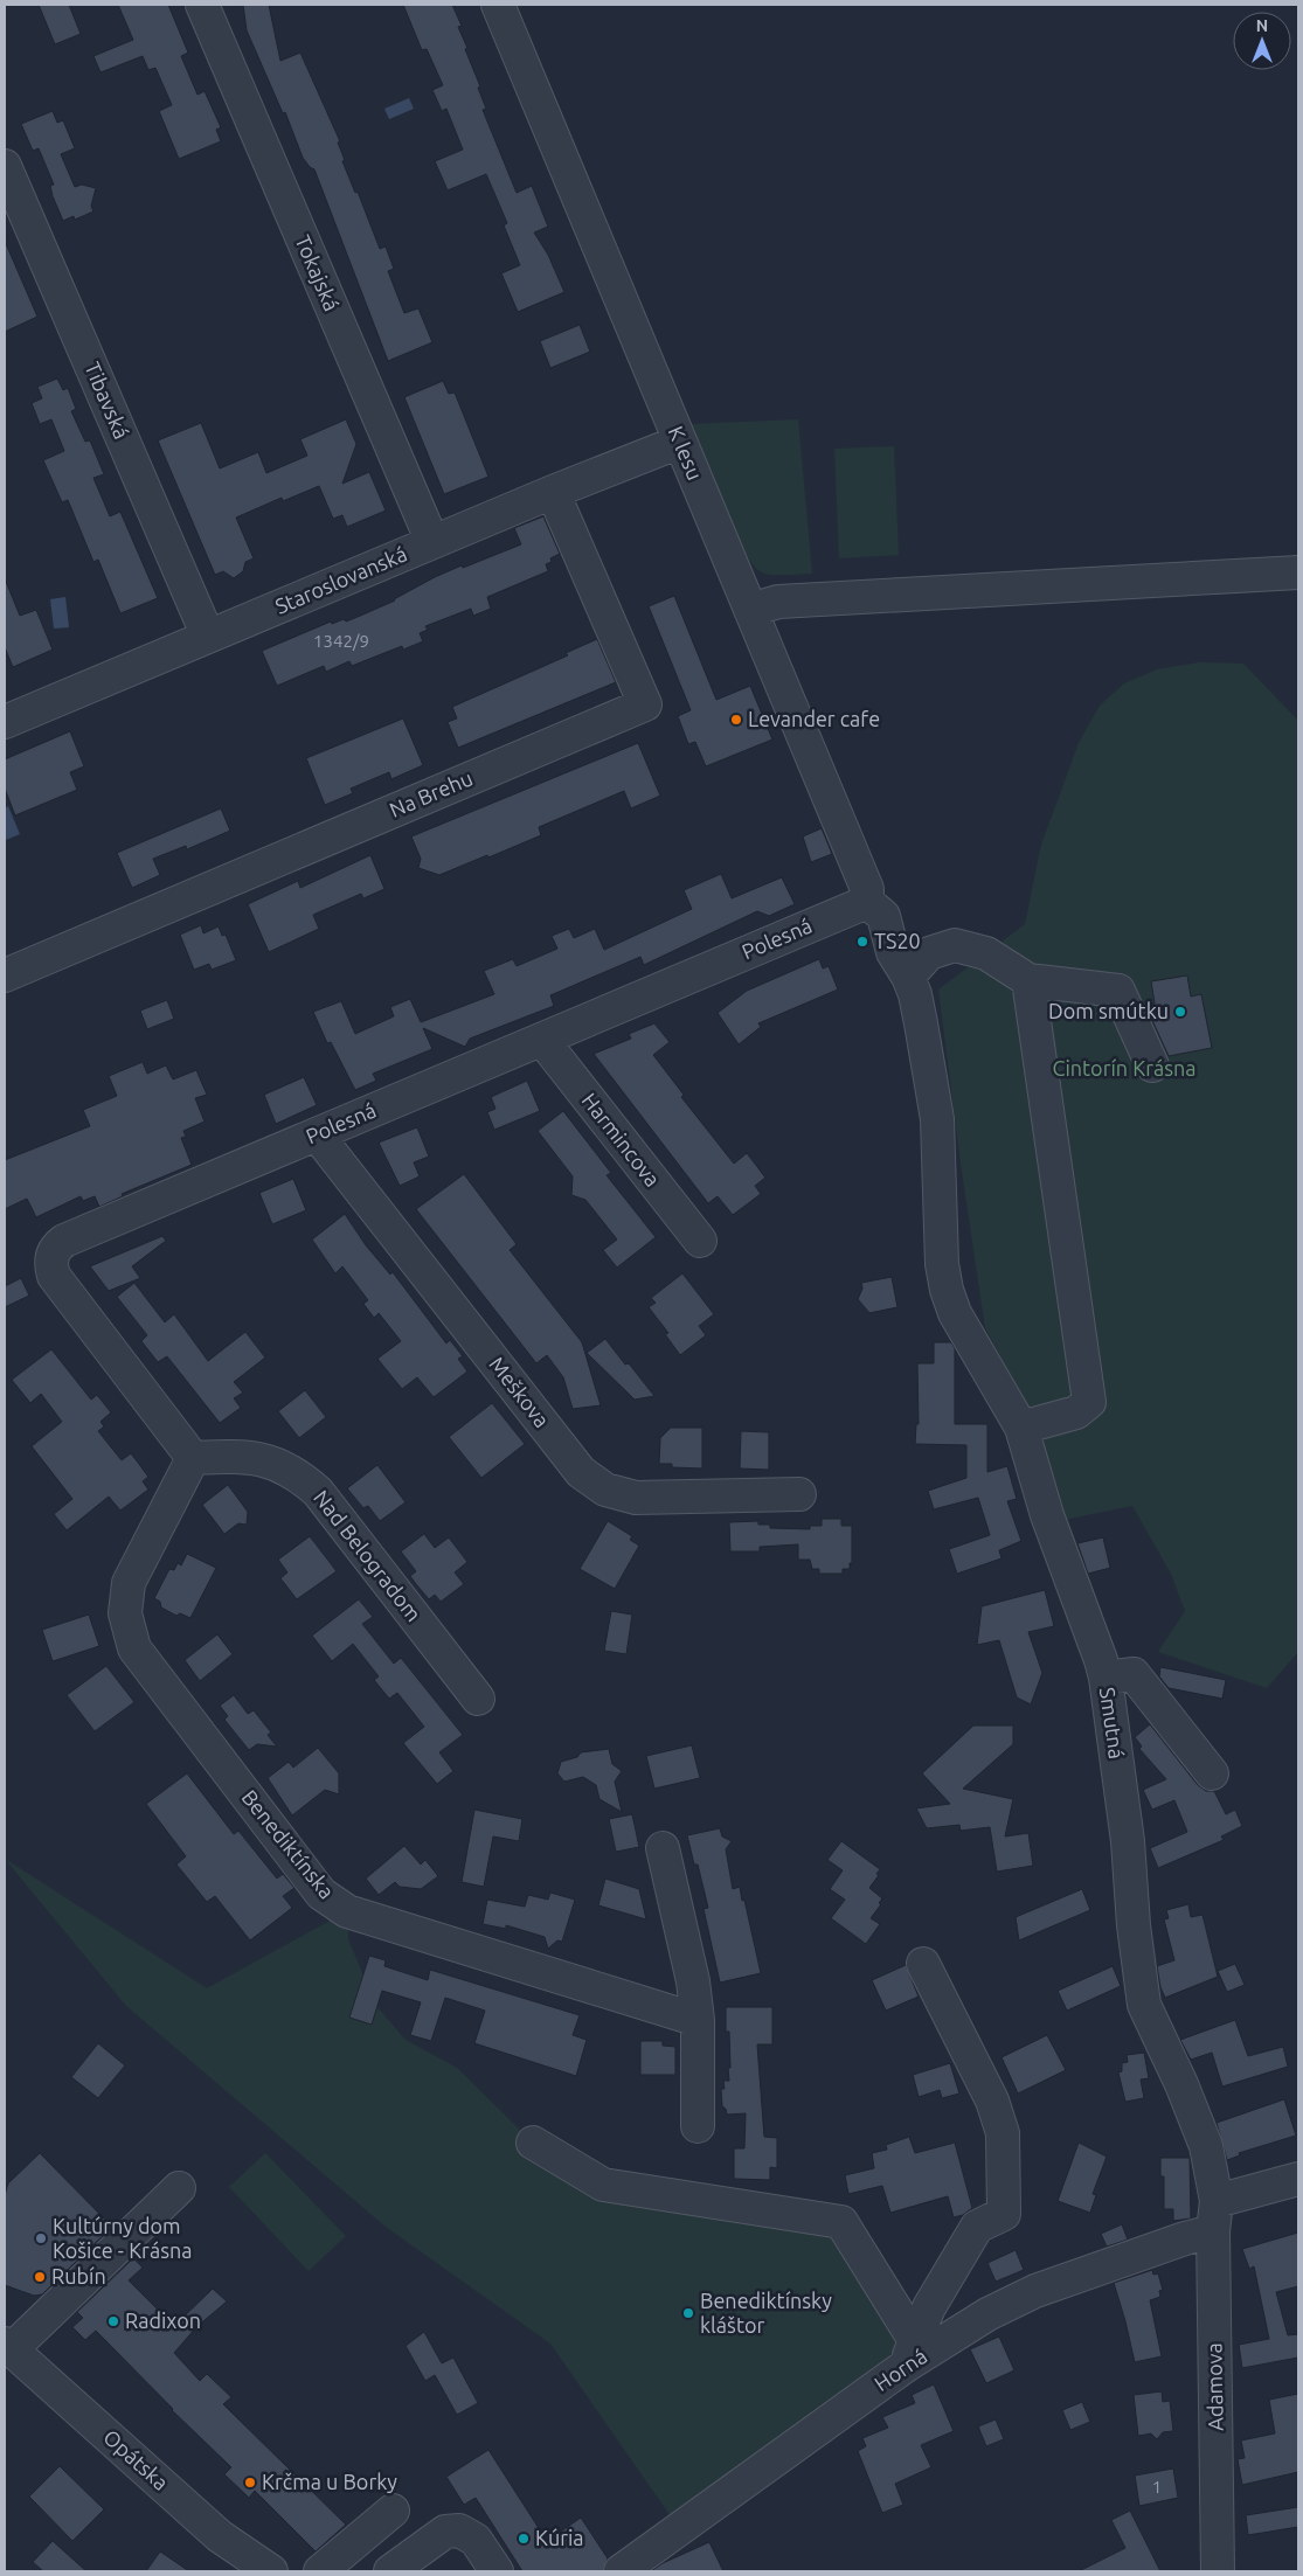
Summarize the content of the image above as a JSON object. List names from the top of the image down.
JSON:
{
  "streets": {
    "street": [
      "Tokajská",
      "Tibavská",
      "K lesu",
      "Staroslovanská",
      "Na Brehu",
      "Polesná",
      "Harmincova",
      "Meškova",
      "Nad Belogradom",
      "Smutná",
      "Benediktínska",
      "Horná",
      "Adamova",
      "Opátska"
    ]
  },
  "crossings": [
    ["Tokajská", "Staroslovanská"],
    ["Tibavská", "Staroslovanská"],
    ["K lesu", "Staroslovanská"],
    ["K lesu", "Polesná"],
    ["K lesu", "Smutná"],
    ["Staroslovanská", "Na Brehu"],
    ["Polesná", "Harmincova"],
    ["Polesná", "Meškova"],
    ["Polesná", "Nad Belogradom"],
    ["Polesná", "Smutná"],
    ["Polesná", "Benediktínska"],
    ["Nad Belogradom", "Benediktínska"],
    ["Smutná", "Horná"],
    ["Smutná", "Adamova"],
    ["Horná", "Adamova"]
  ],
  "parks": ["Cintorín Krásna"],
  "places": [
    "Levander cafe",
    "TS20",
    "Dom smútku",
    "Kultúrny dom Košice - Krásna",
    "Rubín",
    "Benediktínsky kláštor",
    "Radixon",
    "Krčma u Borky",
    "Kúria"
  ],
  "house_numbers": ["1342/9", "1"],
  "north": "top"
}
